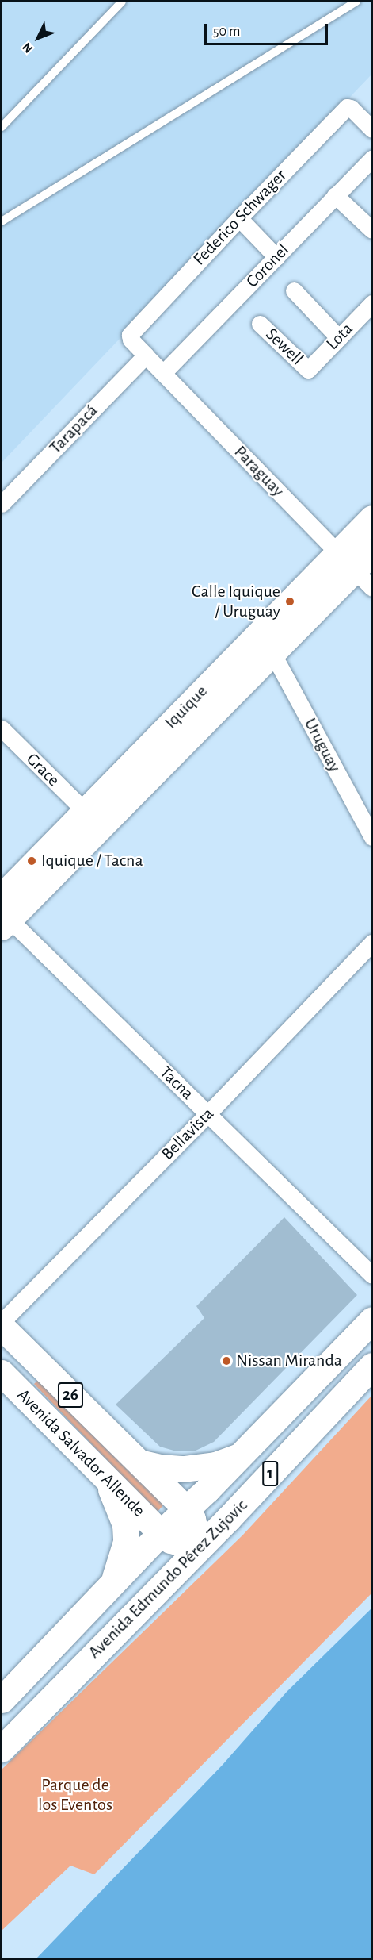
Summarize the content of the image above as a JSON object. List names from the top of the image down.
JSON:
{
  "streets": {
    "main road": [
      "Iquique",
      "26",
      "Avenida Salvador Allende",
      "1",
      "Avenida Edmundo Pérez Zujovic"
    ],
    "street": [
      "Federico Schwager",
      "Coronel",
      "Lota",
      "Sewell",
      "Tarapacá",
      "Paraguay",
      "Uruguay",
      "Grace",
      "Tacna",
      "Bellavista"
    ]
  },
  "crossings": [
    ["Federico Schwager", "Tarapacá"],
    ["Federico Schwager", "Paraguay"],
    ["Coronel", "Paraguay"],
    ["Lota", "Sewell"],
    ["Tarapacá", "Paraguay"],
    ["Paraguay", "Iquique"],
    ["Iquique", "Uruguay"],
    ["Iquique", "Grace"],
    ["Iquique", "Tacna"],
    ["Tacna", "Bellavista"],
    ["Avenida Salvador Allende", "Avenida Edmundo Pérez Zujovic"]
  ],
  "parks": ["Parque de los Eventos"],
  "places": ["Calle Iquique / Uruguay", "Iquique / Tacna", "Nissan Miranda"],
  "scale_bar": "50 m",
  "north": "bottom left"
}
